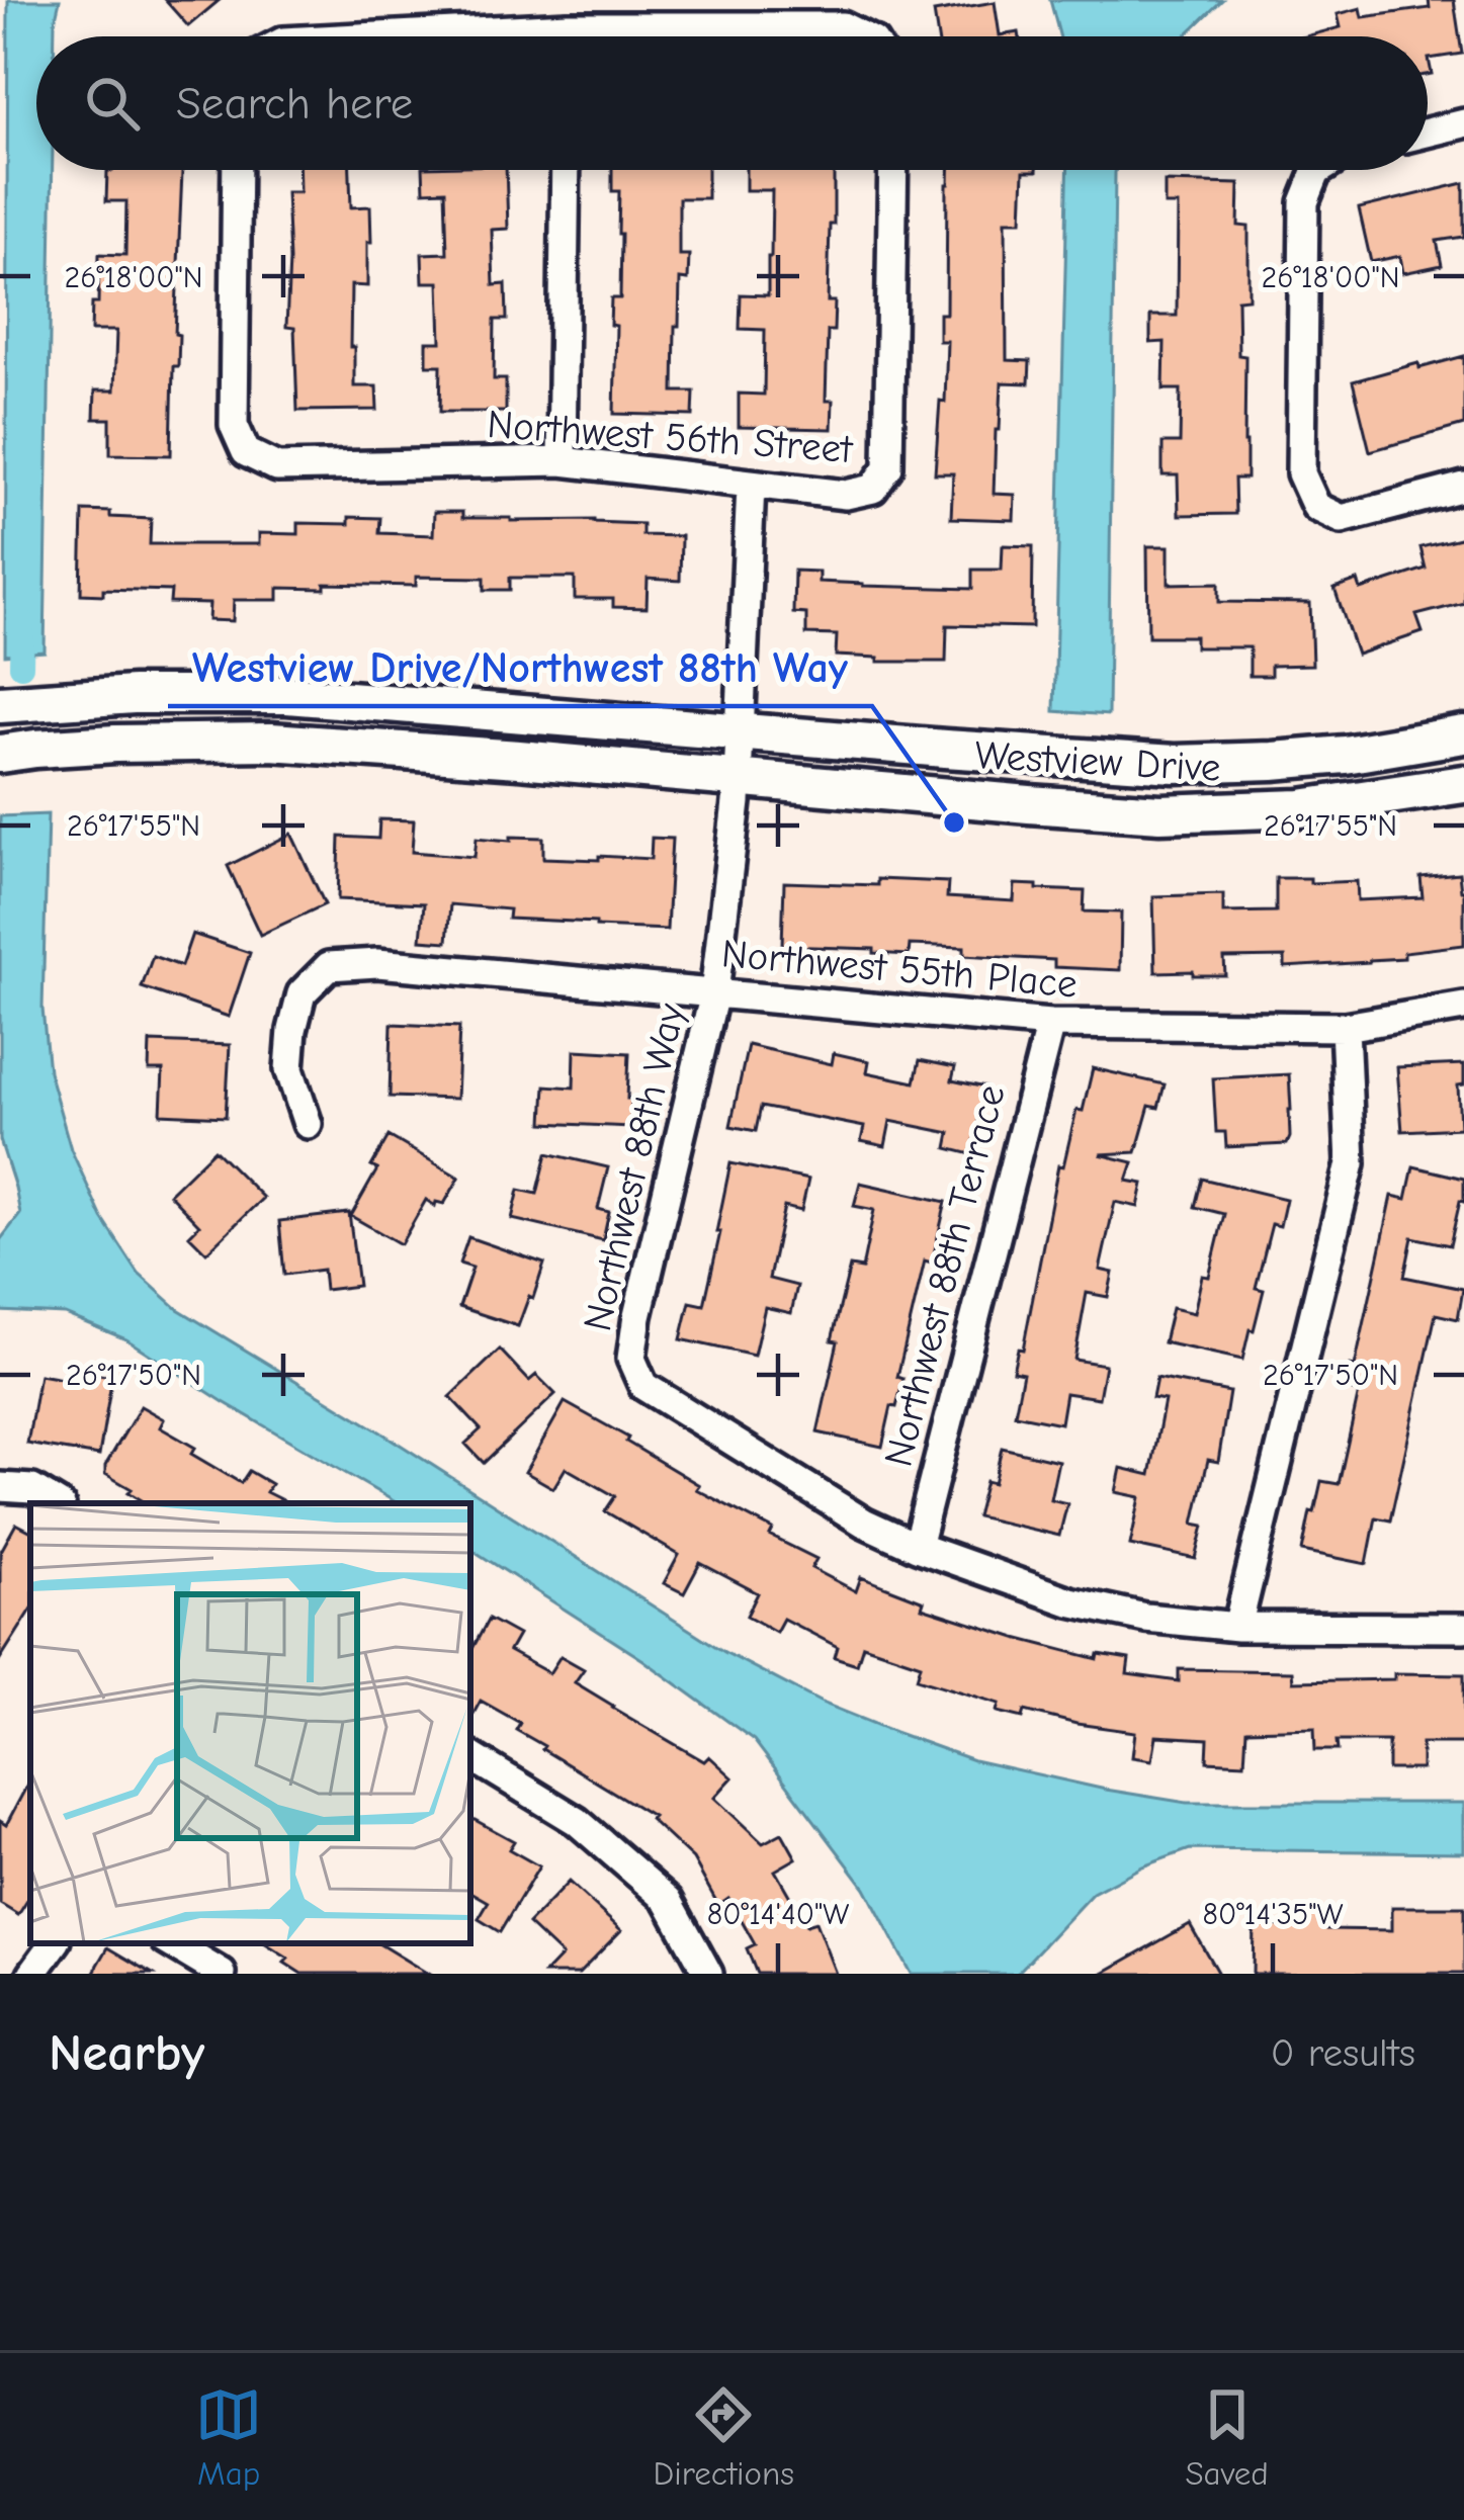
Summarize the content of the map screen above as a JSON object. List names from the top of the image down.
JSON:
{
  "streets": {
    "street": [
      "Northwest 56th Street",
      "Westview Drive",
      "Northwest 55th Place",
      "Northwest 88th Way",
      "Northwest 88th Terrace"
    ]
  },
  "crossings": [
    ["Northwest 56th Street", "Northwest 88th Way"],
    ["Westview Drive", "Northwest 88th Way"],
    ["Northwest 55th Place", "Northwest 88th Way"],
    ["Northwest 55th Place", "Northwest 88th Terrace"],
    ["Northwest 88th Way", "Northwest 88th Terrace"]
  ],
  "places": ["Westview Drive/Northwest 88th Way"],
  "page": {
    "search": "Search here",
    "heading": ["Nearby", "0 results"],
    "nav": ["Map", "Directions", "Saved"]
  },
  "coordinates": [
    "26°18'00\"N",
    "26°17'55\"N",
    "26°17'50\"N",
    "80°14'40\"W",
    "80°14'35\"W"
  ]
}
